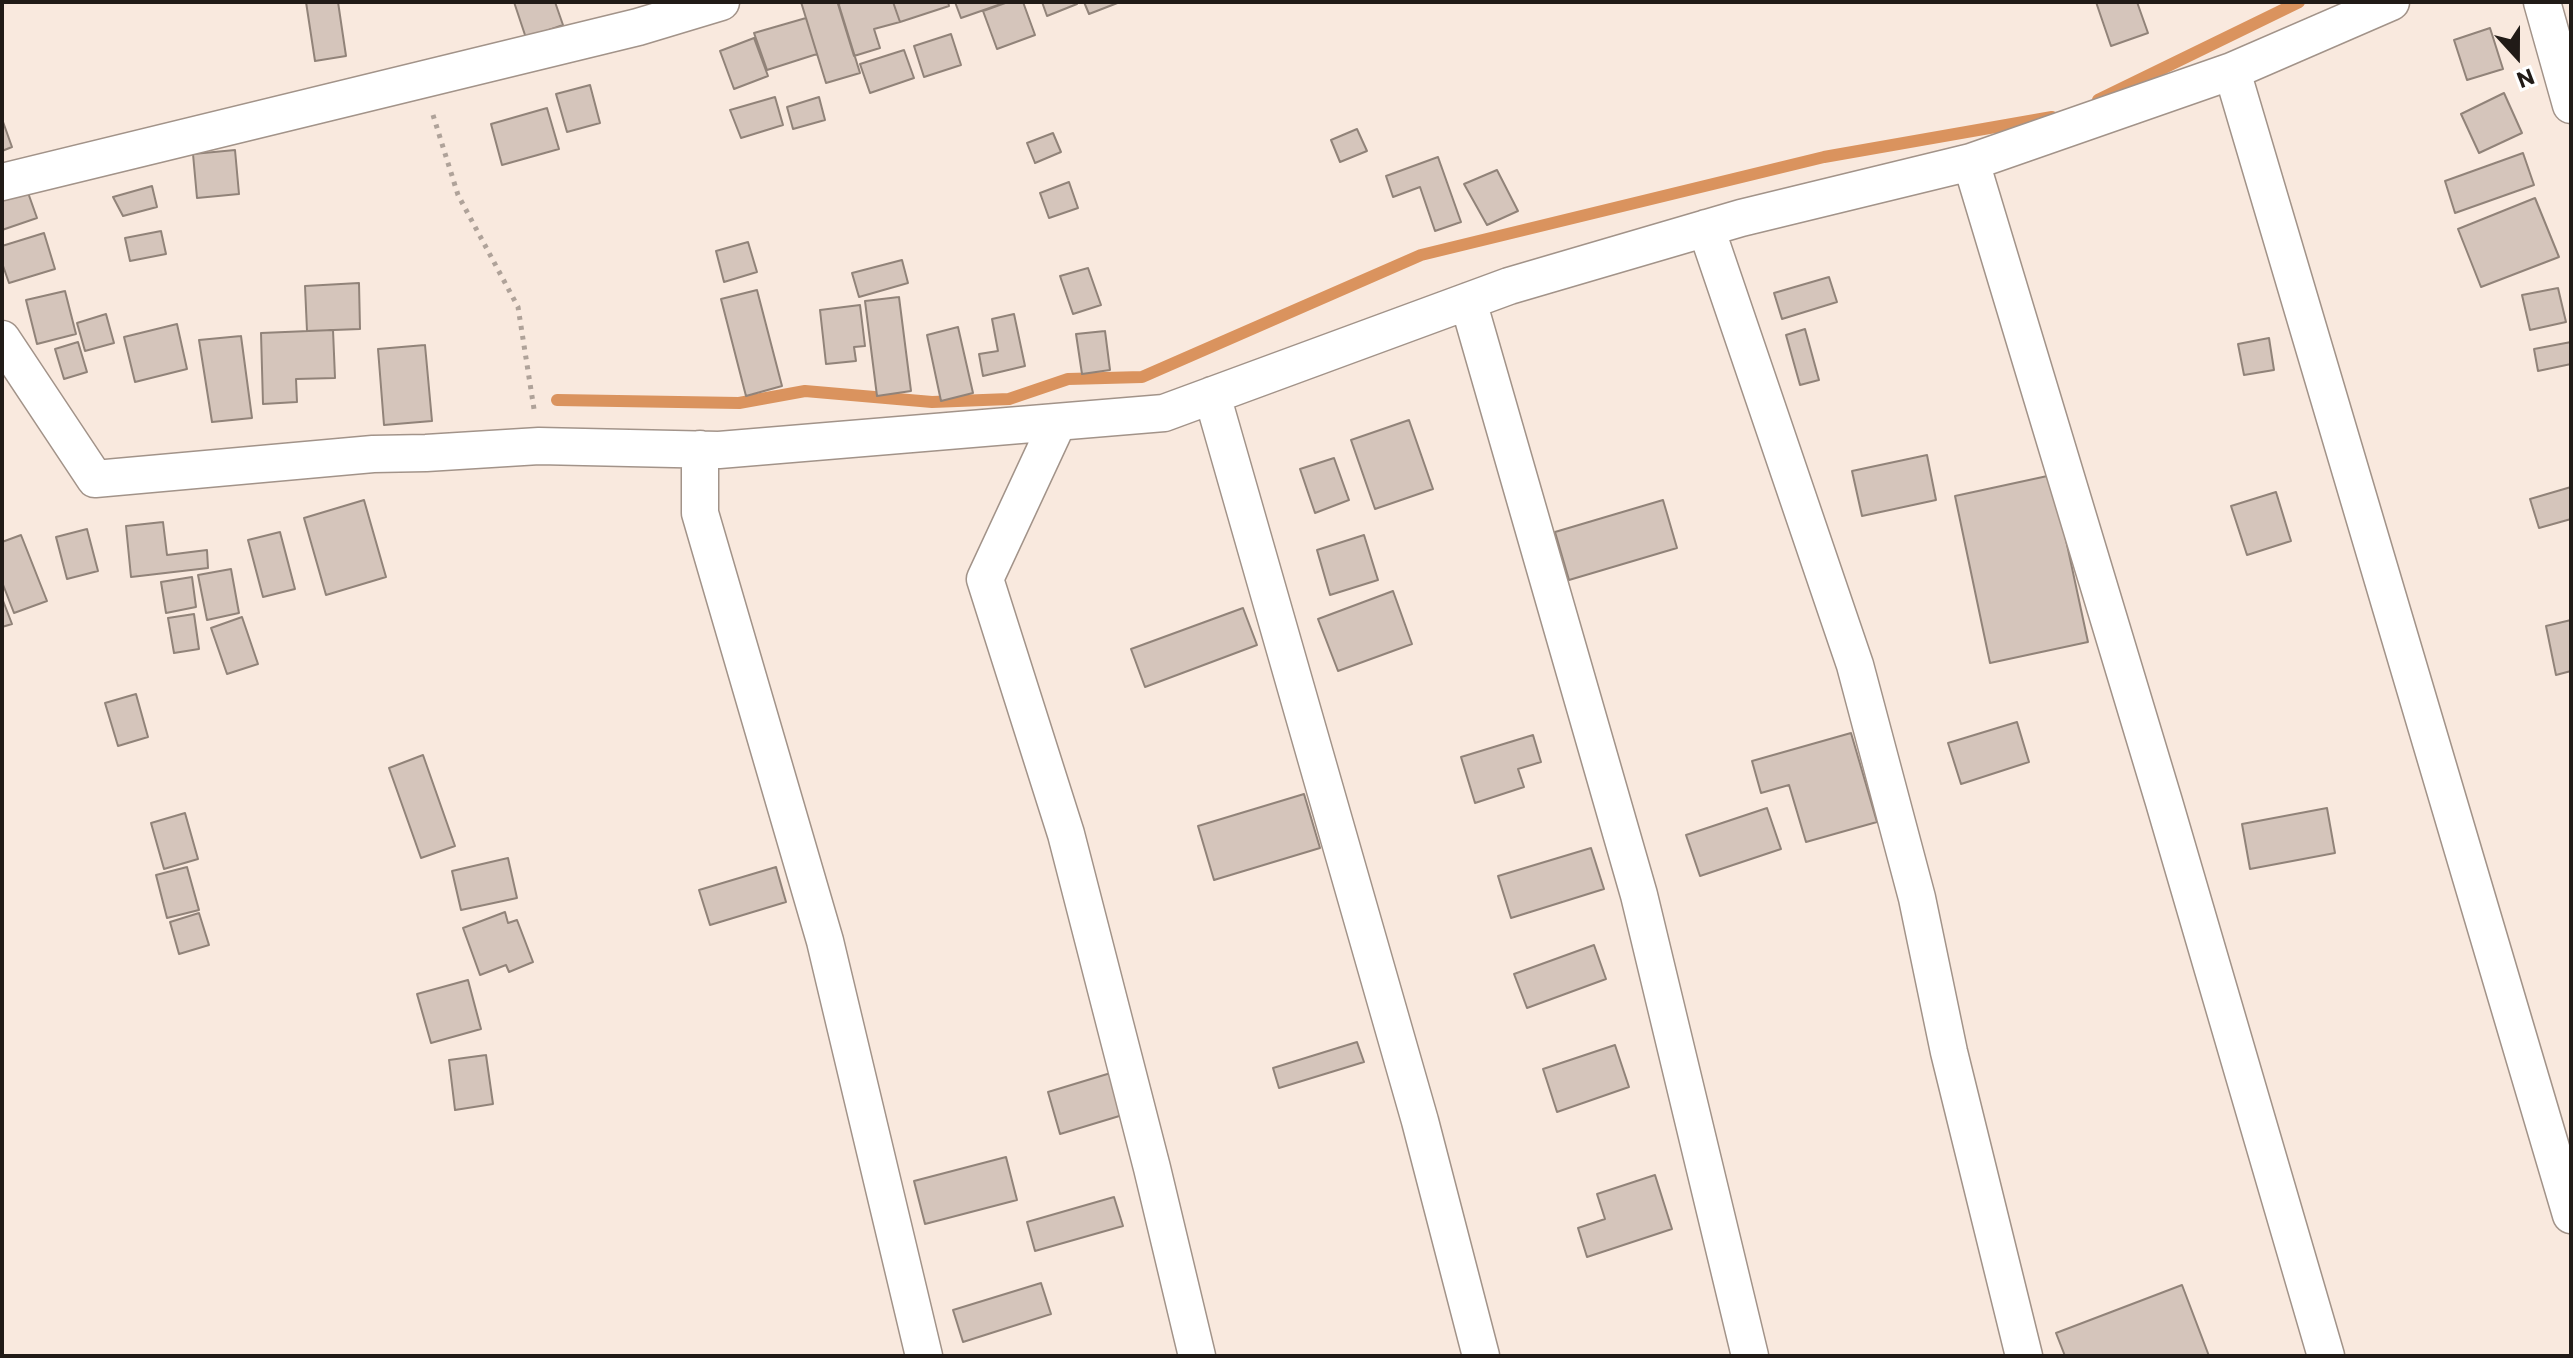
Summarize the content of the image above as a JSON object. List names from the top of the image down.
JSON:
{
  "north": "bottom"
}
